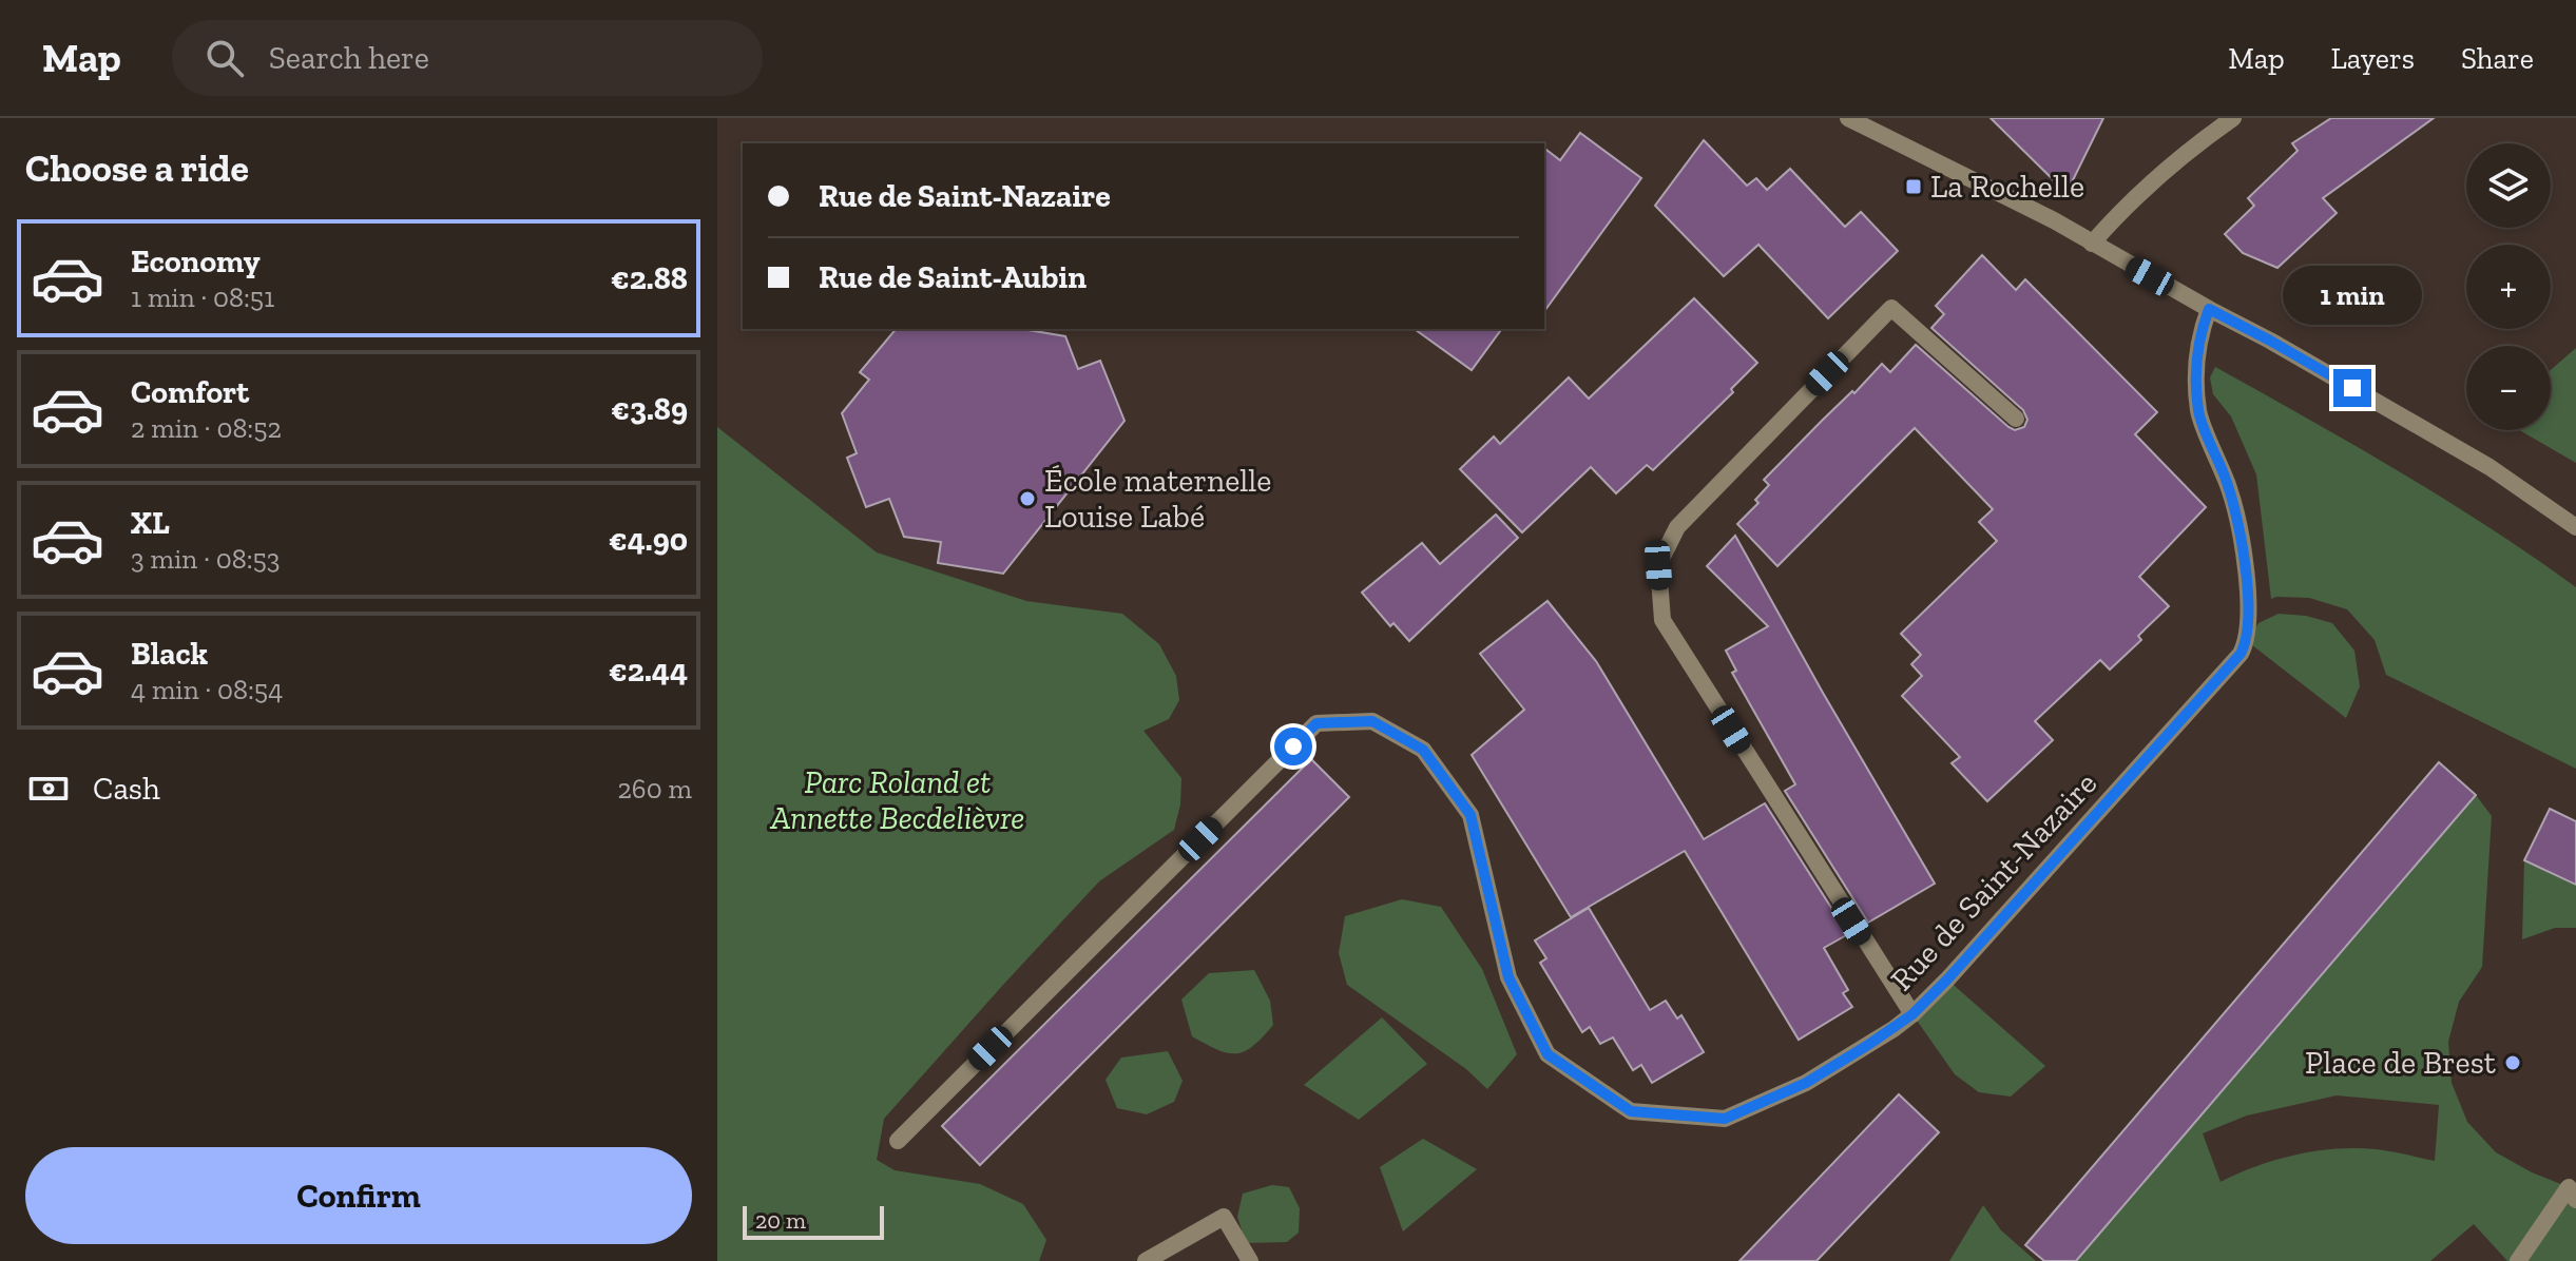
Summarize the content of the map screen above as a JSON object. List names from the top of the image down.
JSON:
{
  "streets": {
    "street": ["Rue de Saint-Nazaire"]
  },
  "parks": ["Parc Roland et Annette Becdelièvre"],
  "places": {
    "transit": ["La Rochelle"],
    "other": ["École maternelle Louise Labé", "Place de Brest"]
  },
  "scale_bar": "20 m",
  "page": {
    "header": "Map",
    "search": "Search here",
    "nav": ["Map", "Layers", "Share"],
    "heading": "Choose a ride",
    "map_buttons": ["+", "−"],
    "banner": ["Rue de Saint-Nazaire", "Rue de Saint-Aubin"],
    "list": [
      {
        "name": "Economy",
        "note": "1 min · 08:51",
        "value": "€2.88"
      },
      {
        "name": "Comfort",
        "note": "2 min · 08:52",
        "value": "€3.89"
      },
      {
        "name": "XL",
        "note": "3 min · 08:53",
        "value": "€4.90"
      },
      {
        "name": "Black",
        "note": "4 min · 08:54",
        "value": "€2.44"
      }
    ],
    "bubble": "1 min",
    "pay": ["Cash", "260 m"],
    "buttons": "Confirm",
    "scale": "20 m"
  }
}
